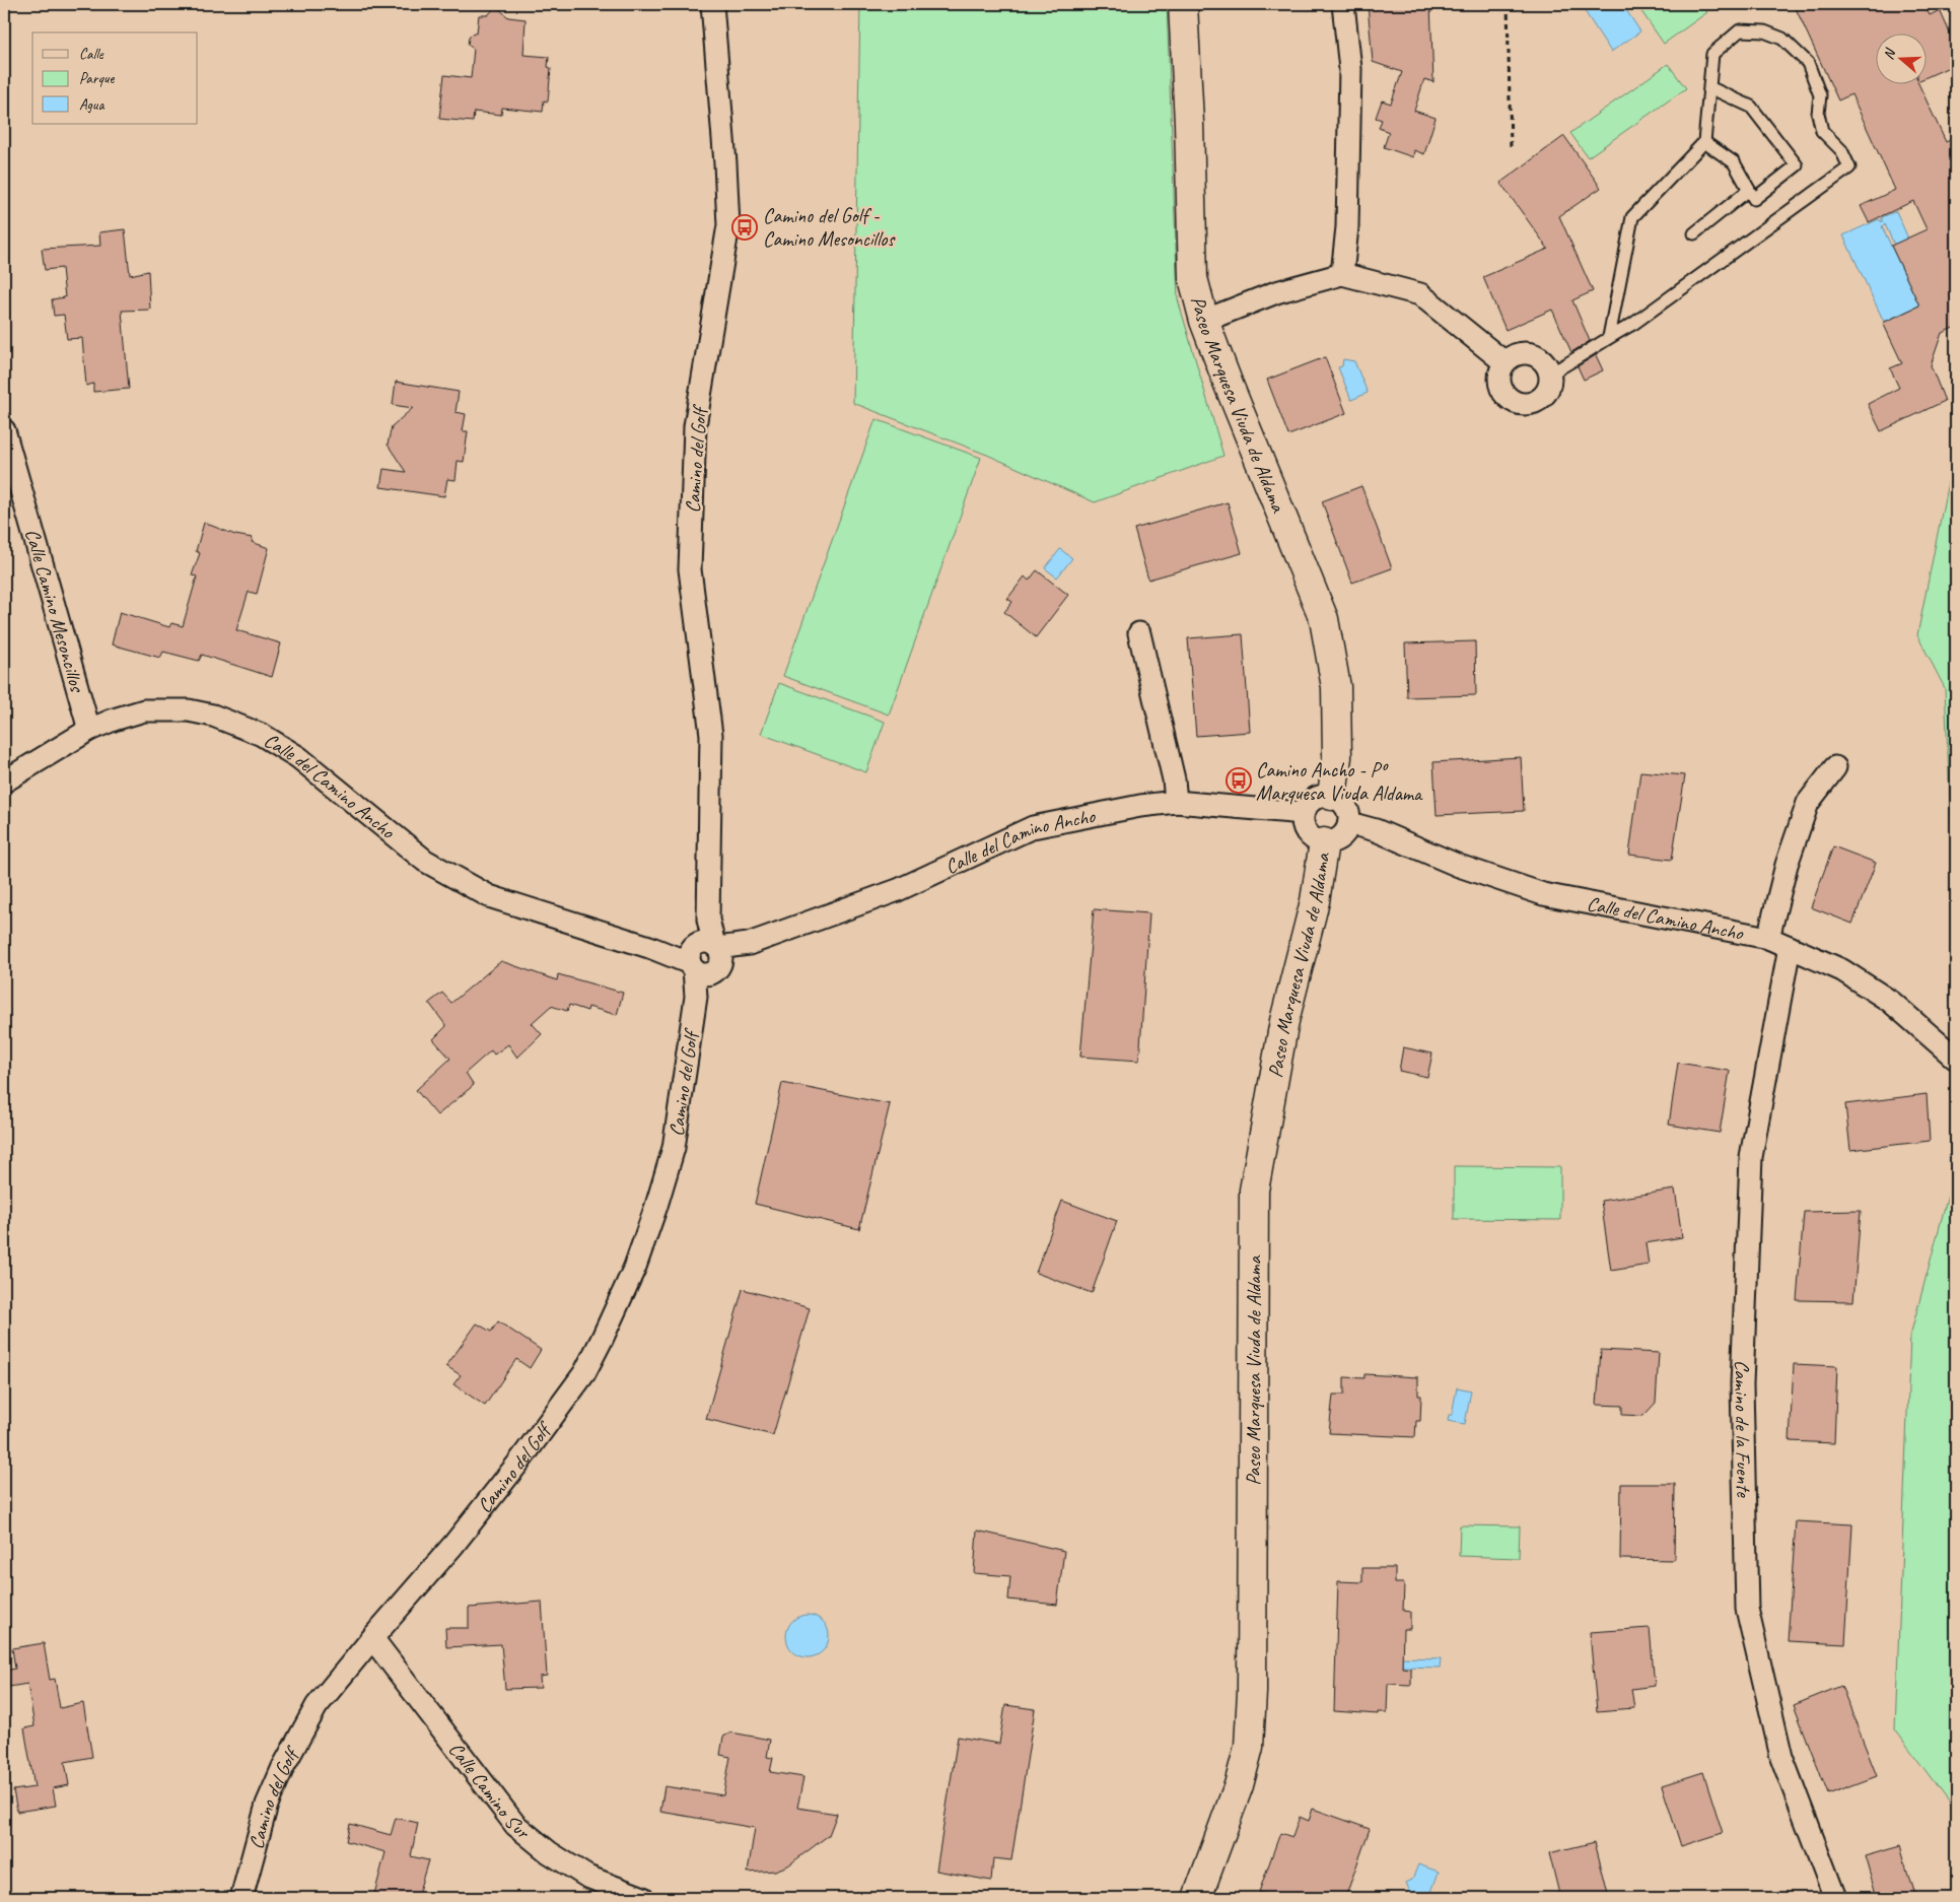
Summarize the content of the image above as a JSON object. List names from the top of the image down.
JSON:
{
  "streets": {
    "street": [
      "Paseo Marquesa Viuda de Aldama",
      "Camino del Golf",
      "Calle Camino Mesoncillos",
      "Calle del Camino Ancho",
      "Camino de la Fuente",
      "Calle Camino Sur"
    ]
  },
  "crossings": [
    ["Paseo Marquesa Viuda de Aldama", "Calle del Camino Ancho"],
    ["Camino del Golf", "Calle del Camino Ancho"],
    ["Camino del Golf", "Calle Camino Sur"],
    ["Calle Camino Mesoncillos", "Calle del Camino Ancho"],
    ["Calle del Camino Ancho", "Camino de la Fuente"]
  ],
  "places": {
    "bus stop": ["Camino del Golf - Camino Mesoncillos", "Camino Ancho - Pº Marquesa Viuda Aldama"]
  },
  "legend": ["Calle", "Parque", "Agua"],
  "north": "left"
}
